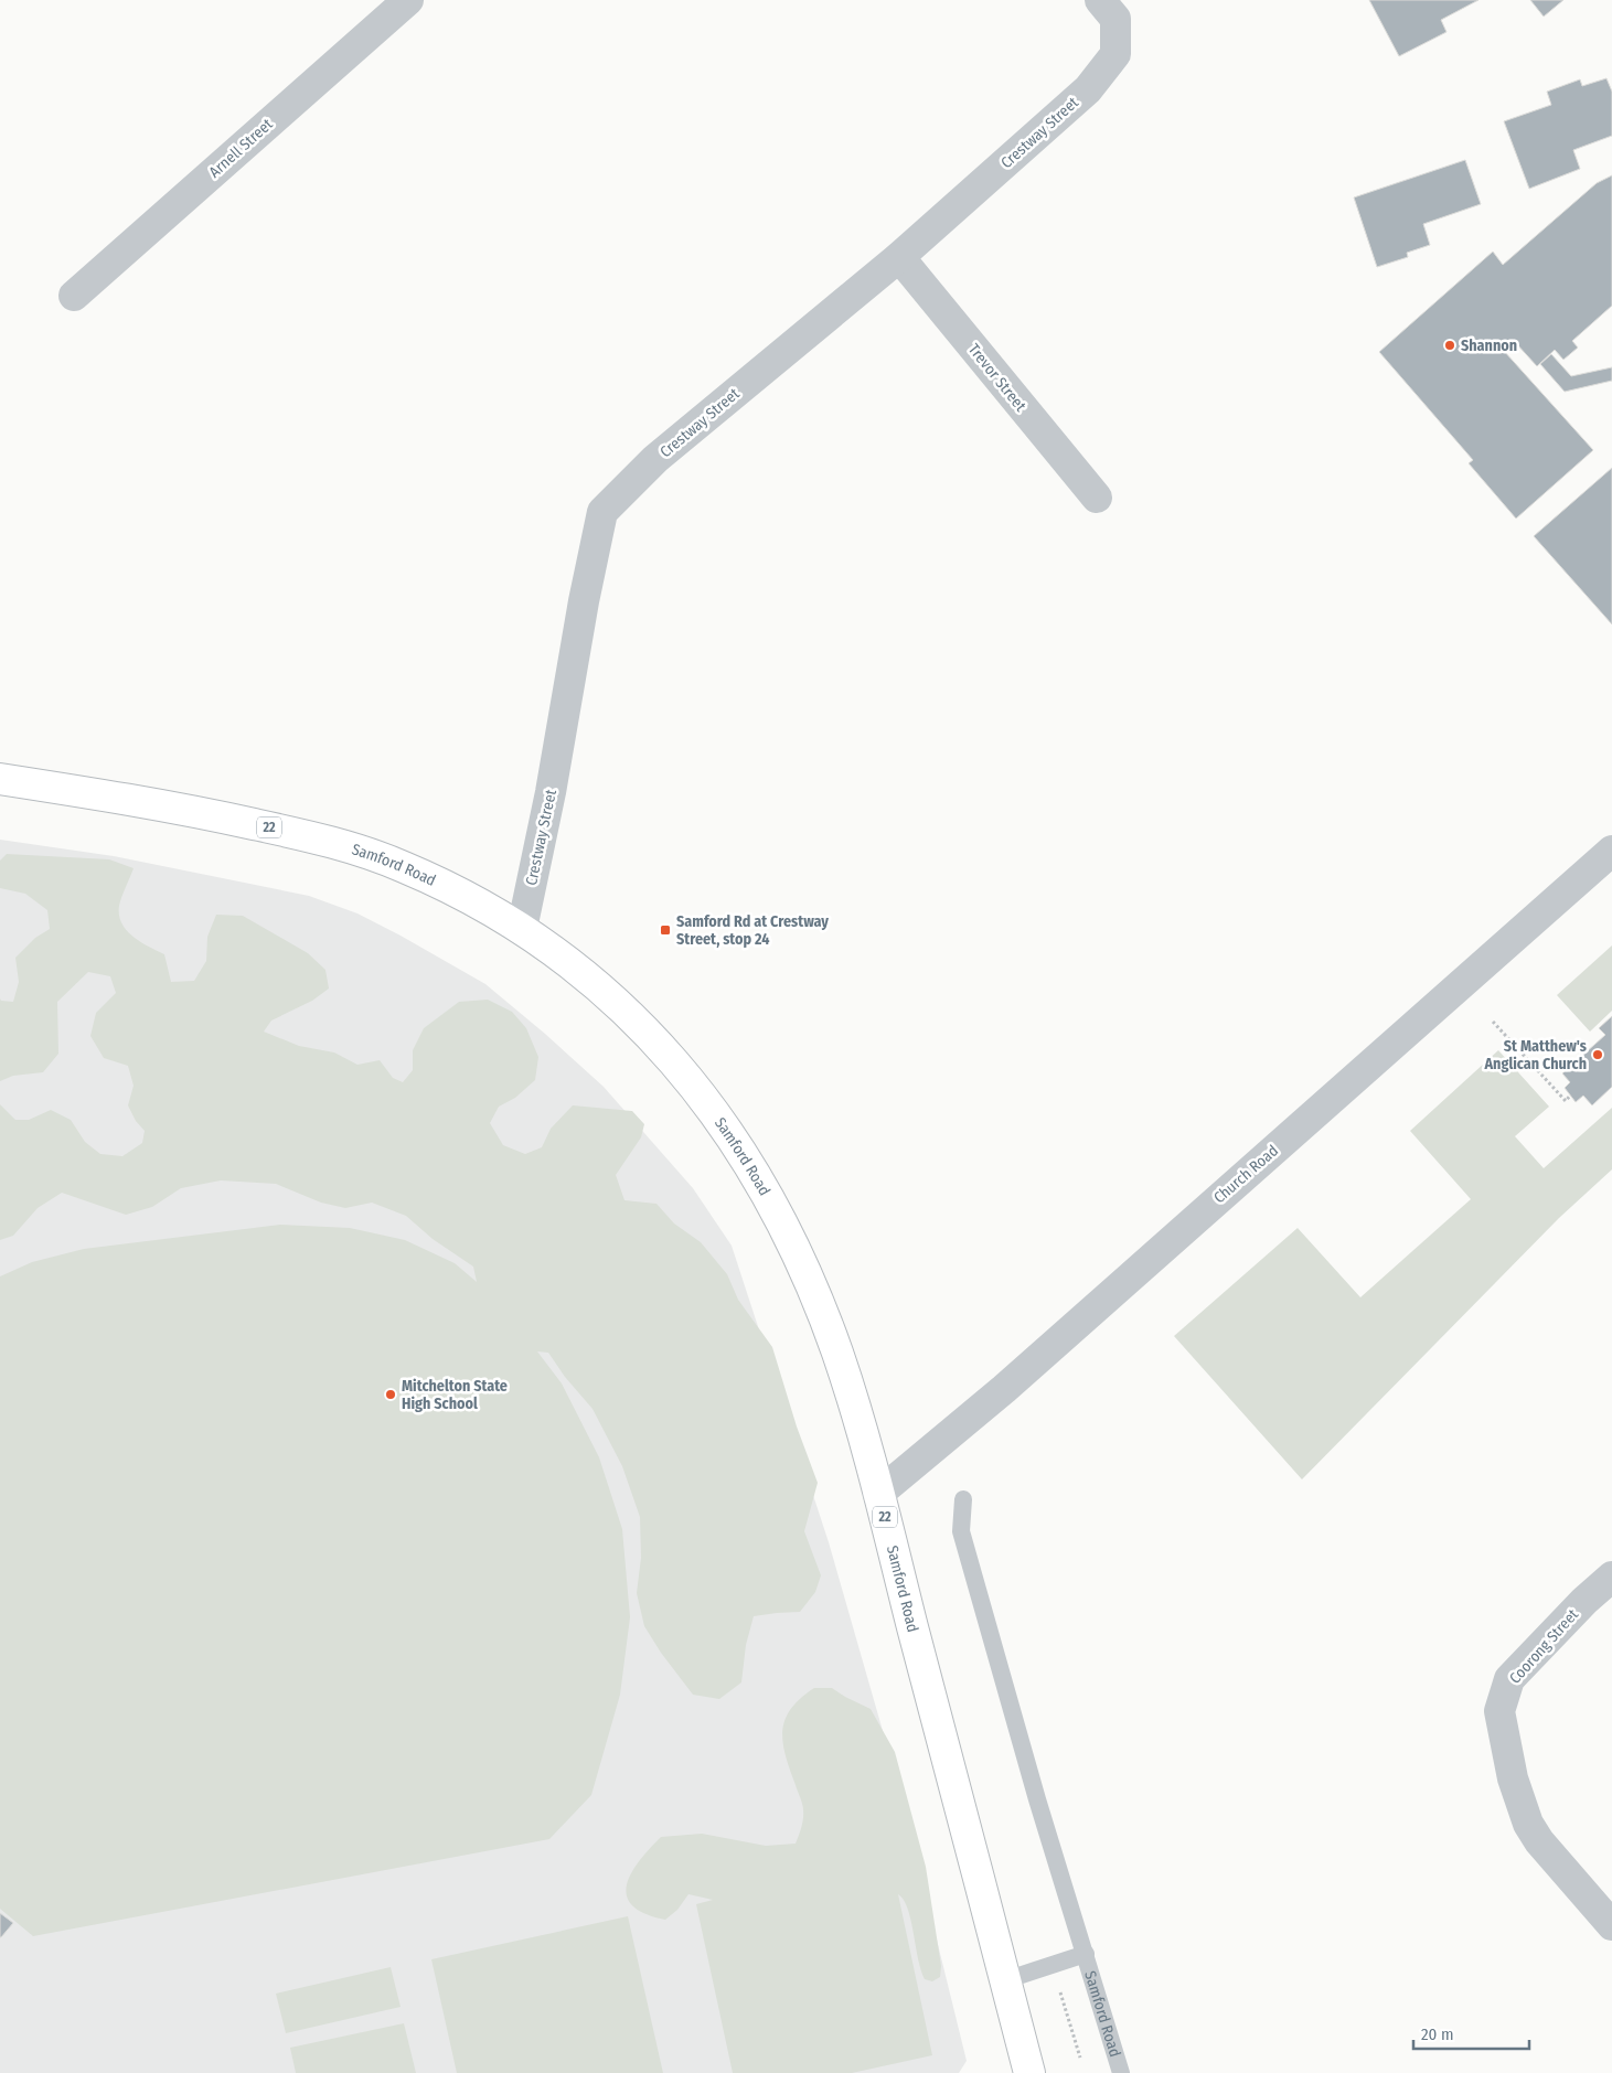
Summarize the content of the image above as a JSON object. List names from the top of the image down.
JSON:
{
  "streets": {
    "main road": ["22", "Samford Road"],
    "street": [
      "Crestway Street",
      "Arnell Street",
      "Trevor Street",
      "Church Road",
      "Coorong Street"
    ]
  },
  "crossings": [
    ["Crestway Street", "Trevor Street"],
    ["Crestway Street", "Samford Road"],
    ["Samford Road", "Church Road"]
  ],
  "places": {
    "other": ["Shannon", "St Matthew's Anglican Church", "Mitchelton State High School"],
    "transit": ["Samford Rd at Crestway Street, stop 24"]
  },
  "scale_bar": "20 m"
}
